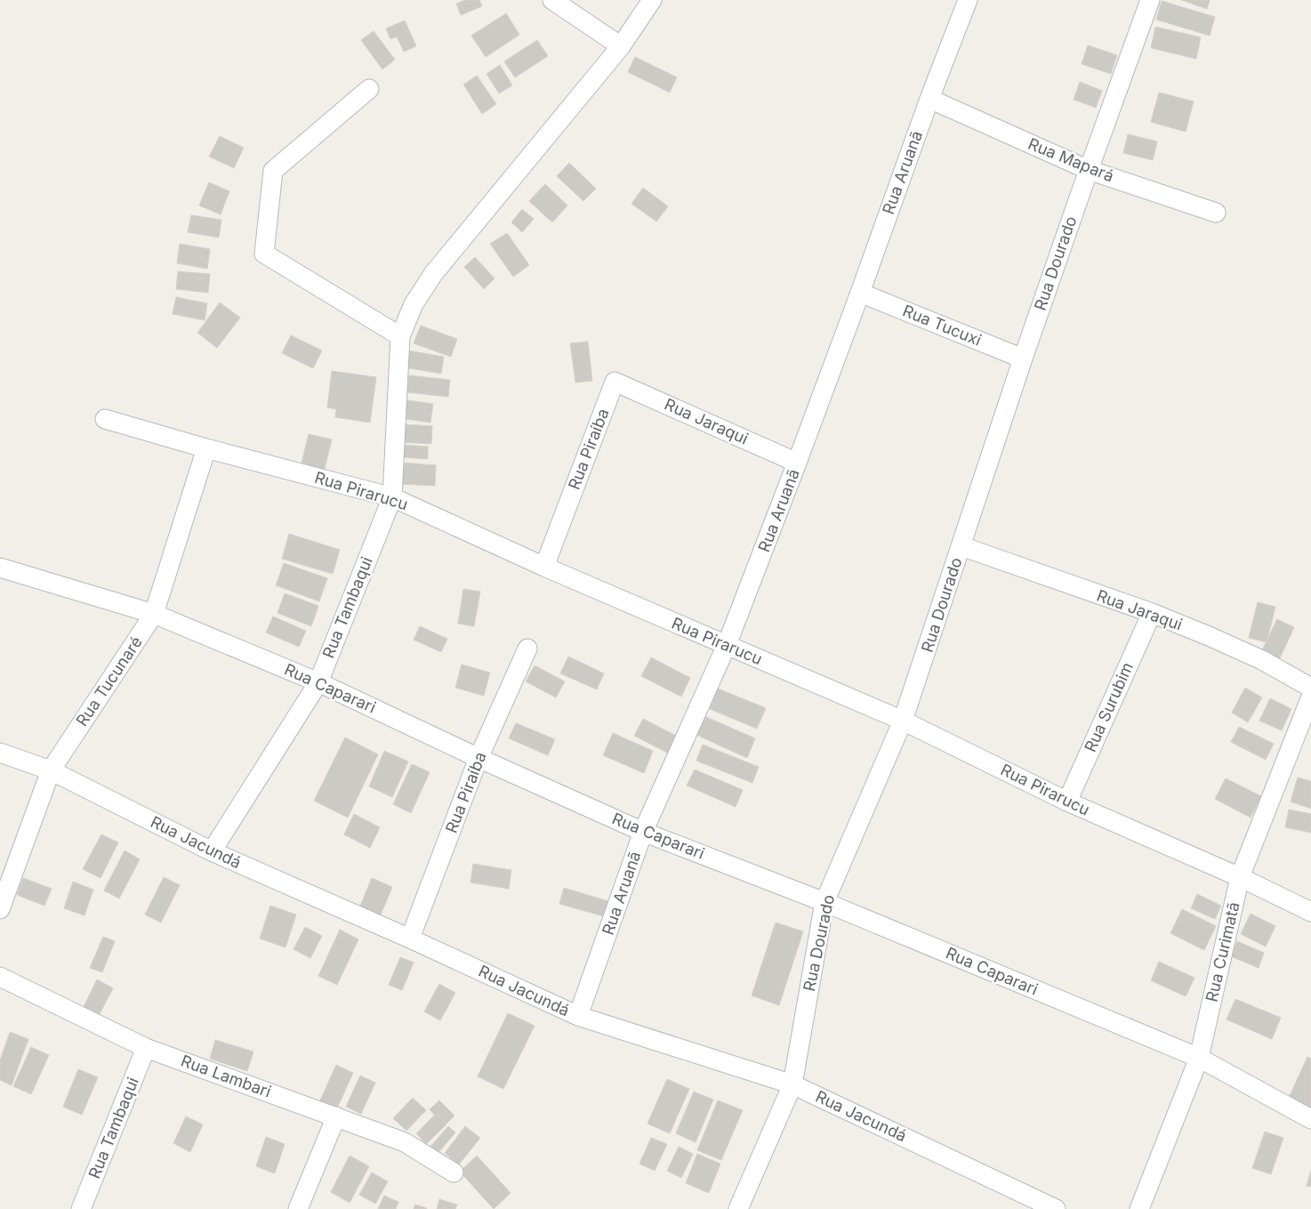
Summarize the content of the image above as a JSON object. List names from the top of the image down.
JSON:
{
  "streets": {
    "street": [
      "Rua Mapará",
      "Rua Aruanã",
      "Rua Dourado",
      "Rua Tucuxi",
      "Rua Jaraqui",
      "Rua Piraíba",
      "Rua Pirarucu",
      "Rua Tambaqui",
      "Rua Tucunaré",
      "Rua Caparari",
      "Rua Surubim",
      "Rua Jacundá",
      "Rua Curimatã",
      "Rua Lambari"
    ]
  },
  "crossings": [
    ["Rua Mapará", "Rua Aruanã"],
    ["Rua Mapará", "Rua Dourado"],
    ["Rua Aruanã", "Rua Tucuxi"],
    ["Rua Aruanã", "Rua Jaraqui"],
    ["Rua Aruanã", "Rua Pirarucu"],
    ["Rua Aruanã", "Rua Caparari"],
    ["Rua Aruanã", "Rua Jacundá"],
    ["Rua Dourado", "Rua Tucuxi"],
    ["Rua Dourado", "Rua Jaraqui"],
    ["Rua Dourado", "Rua Pirarucu"],
    ["Rua Dourado", "Rua Caparari"],
    ["Rua Dourado", "Rua Jacundá"],
    ["Rua Jaraqui", "Rua Piraíba"],
    ["Rua Jaraqui", "Rua Surubim"],
    ["Rua Piraíba", "Rua Pirarucu"],
    ["Rua Piraíba", "Rua Caparari"],
    ["Rua Piraíba", "Rua Jacundá"],
    ["Rua Pirarucu", "Rua Tambaqui"],
    ["Rua Pirarucu", "Rua Tucunaré"],
    ["Rua Pirarucu", "Rua Surubim"],
    ["Rua Pirarucu", "Rua Curimatã"],
    ["Rua Tambaqui", "Rua Caparari"],
    ["Rua Tambaqui", "Rua Jacundá"],
    ["Rua Tambaqui", "Rua Lambari"],
    ["Rua Tucunaré", "Rua Caparari"],
    ["Rua Tucunaré", "Rua Jacundá"],
    ["Rua Caparari", "Rua Curimatã"]
  ]
}
